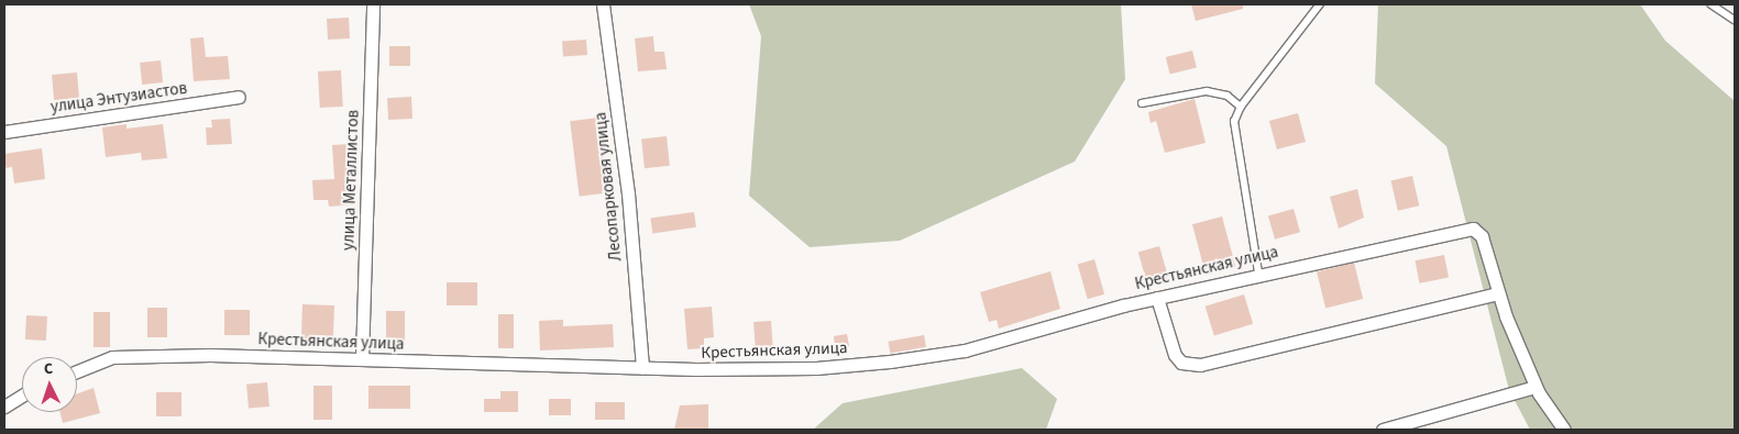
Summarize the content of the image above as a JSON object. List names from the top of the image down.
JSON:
{
  "streets": {
    "street": [
      "улица Энтузиастов",
      "улица Металлистов",
      "Лесопарковая улица",
      "Крестьянская улица"
    ]
  },
  "crossings": [
    ["улица Металлистов", "Крестьянская улица"],
    ["Лесопарковая улица", "Крестьянская улица"]
  ],
  "north": "top"
}
